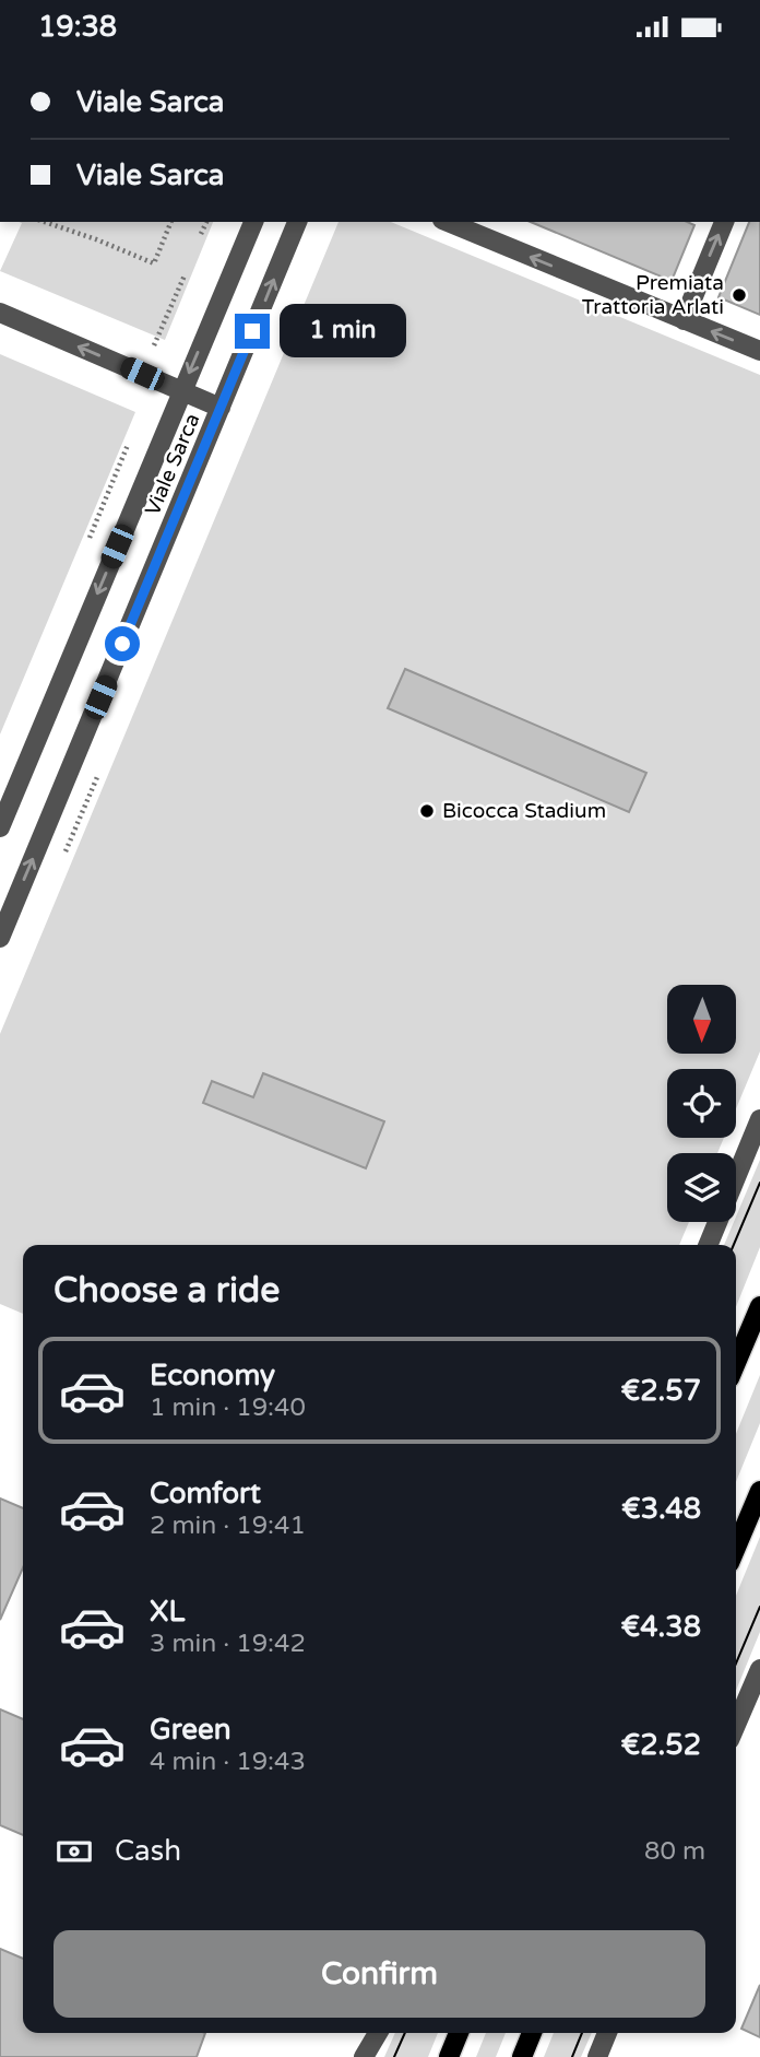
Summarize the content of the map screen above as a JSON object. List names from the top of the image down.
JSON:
{
  "streets": {
    "street": ["Viale Sarca"]
  },
  "places": ["Premiata Trattoria Arlati", "Bicocca Stadium"],
  "north": "bottom",
  "page": {
    "status": "19:38",
    "banner": ["Viale Sarca", "Viale Sarca"],
    "bubble": "1 min",
    "heading": "Choose a ride",
    "list": [
      {
        "name": "Economy",
        "note": "1 min · 19:40",
        "value": "€2.57"
      },
      {
        "name": "Comfort",
        "note": "2 min · 19:41",
        "value": "€3.48"
      },
      {
        "name": "XL",
        "note": "3 min · 19:42",
        "value": "€4.38"
      },
      {
        "name": "Green",
        "note": "4 min · 19:43",
        "value": "€2.52"
      }
    ],
    "pay": ["Cash", "80 m"],
    "buttons": "Confirm"
  }
}
